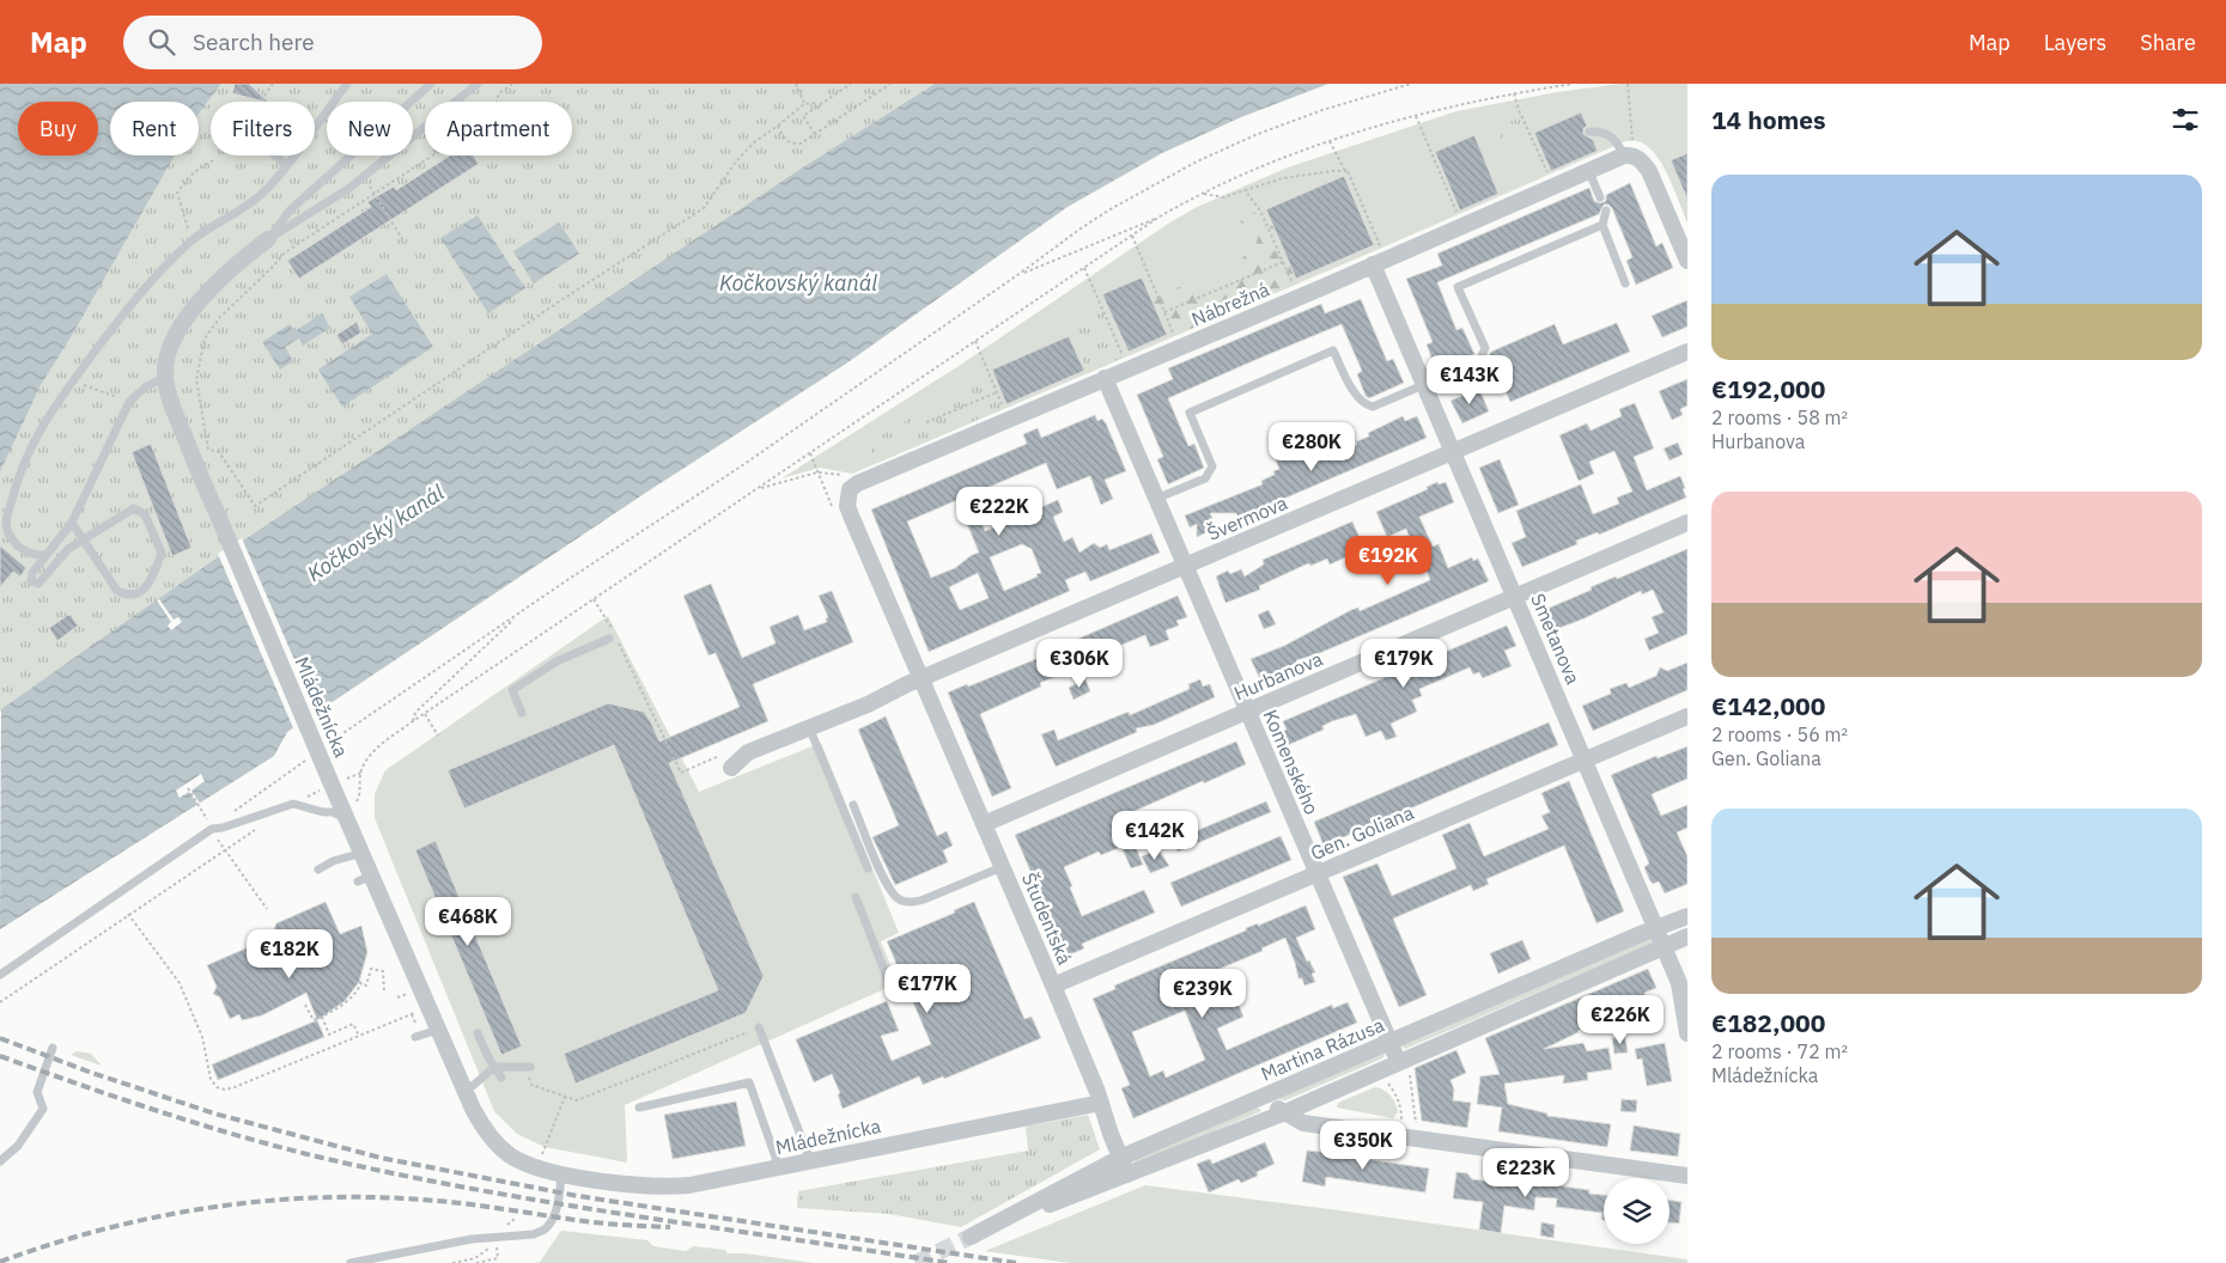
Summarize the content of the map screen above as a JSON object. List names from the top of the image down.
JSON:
{
  "streets": {
    "street": [
      "Nábrežná",
      "Švermova",
      "Smetanova",
      "Hurbanova",
      "Mládežnícka",
      "Komenského",
      "Gen. Goliana",
      "Študentská",
      "Martina Rázusa"
    ]
  },
  "crossings": [
    ["Nábrežná", "Smetanova"],
    ["Nábrežná", "Komenského"],
    ["Nábrežná", "Študentská"],
    ["Švermova", "Smetanova"],
    ["Švermova", "Komenského"],
    ["Švermova", "Študentská"],
    ["Smetanova", "Hurbanova"],
    ["Smetanova", "Gen. Goliana"],
    ["Smetanova", "Martina Rázusa"],
    ["Hurbanova", "Komenského"],
    ["Hurbanova", "Študentská"],
    ["Mládežnícka", "Študentská"],
    ["Komenského", "Gen. Goliana"],
    ["Komenského", "Martina Rázusa"],
    ["Gen. Goliana", "Študentská"],
    ["Študentská", "Martina Rázusa"]
  ],
  "water": ["Kočkovský kanál"],
  "page": {
    "header": "Map",
    "search": "Search here",
    "nav": ["Map", "Layers", "Share"],
    "heading": "14 homes",
    "chip": [
      "Buy",
      "Rent",
      "Filters",
      "New",
      "Apartment"
    ],
    "list": [
      {
        "name": "€192,000",
        "note": "2 rooms · 58 m² · Hurbanova"
      },
      {
        "name": "€142,000",
        "note": "2 rooms · 56 m² · Gen. Goliana"
      },
      {
        "name": "€182,000",
        "note": "2 rooms · 72 m² · Mládežnícka"
      }
    ],
    "price": [
      "€143K",
      "€280K",
      "€222K",
      "€192K",
      "€306K",
      "€179K",
      "€142K",
      "€468K",
      "€182K",
      "€177K",
      "€239K",
      "€226K",
      "€350K",
      "€223K"
    ]
  }
}
